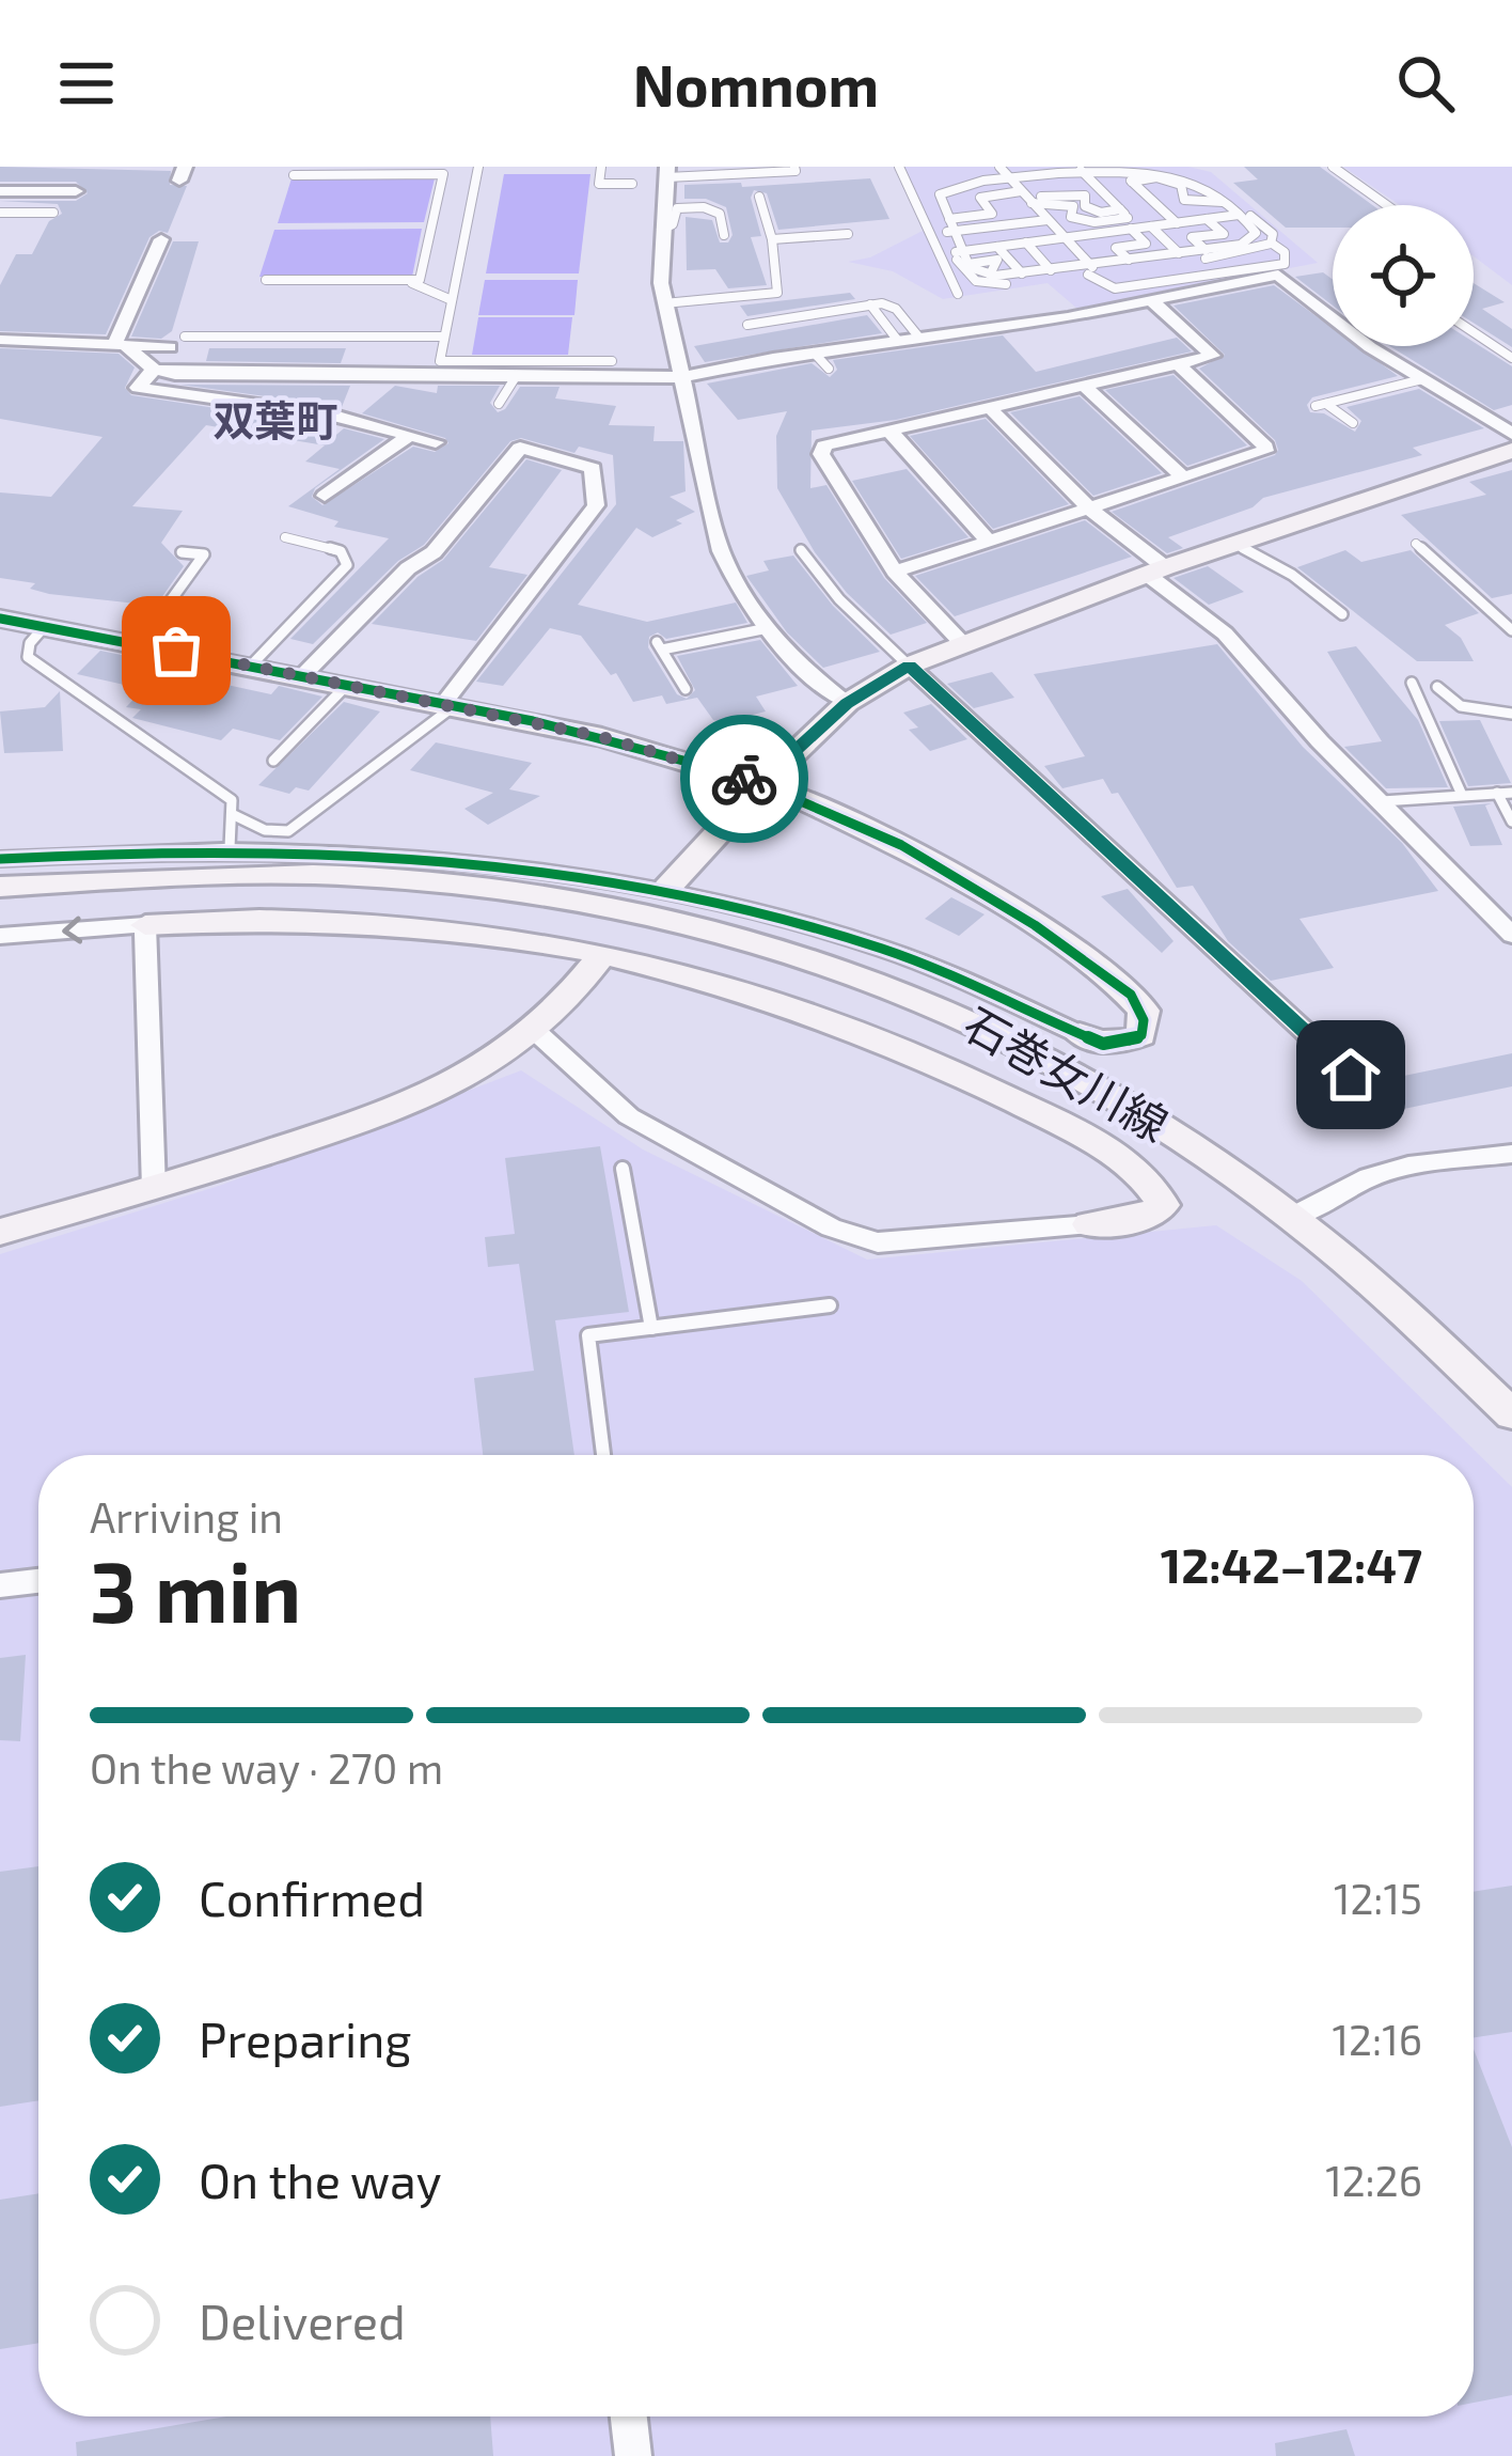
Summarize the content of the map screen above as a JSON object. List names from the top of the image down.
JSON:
{
  "streets": {
    "street": ["石巻女川線"]
  },
  "districts": ["双葉町"],
  "page": {
    "header": "Nomnom",
    "heading": ["3 min", "Arriving in", "12:42–12:47"],
    "bar": "On the way · 270 m",
    "list": [
      ["Confirmed", "12:15"],
      ["Preparing", "12:16"],
      ["On the way", "12:26"],
      "Delivered"
    ]
  }
}
